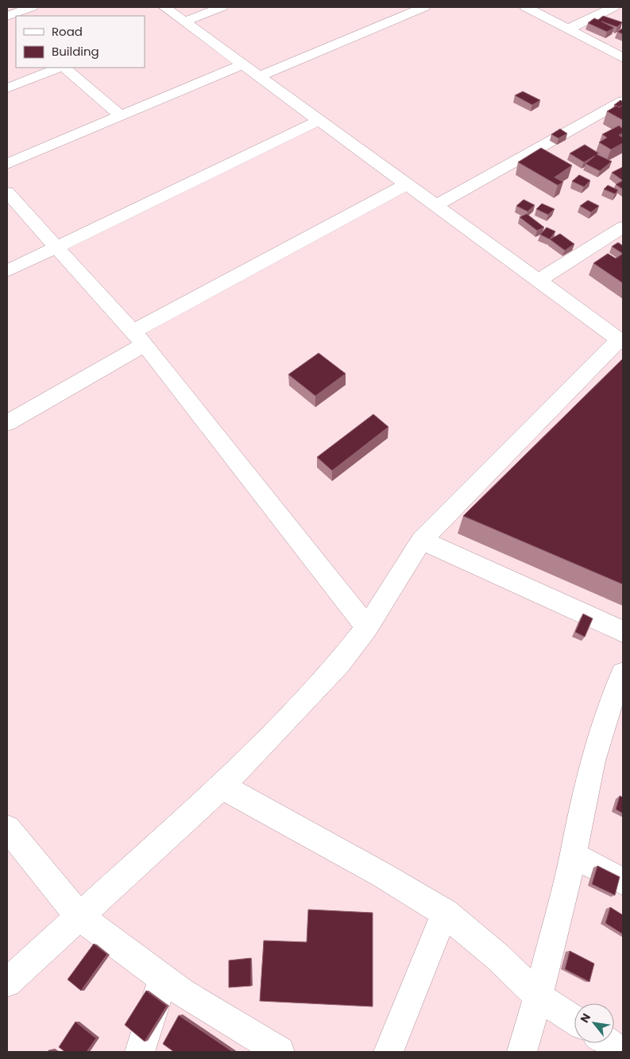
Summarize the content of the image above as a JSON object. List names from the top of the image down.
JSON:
{
  "legend": ["Road", "Building"],
  "north": "top left"
}
